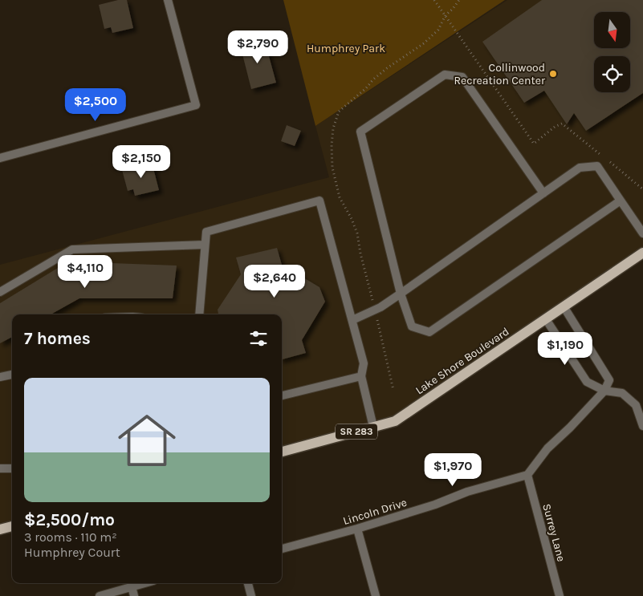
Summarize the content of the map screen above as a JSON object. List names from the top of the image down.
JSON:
{
  "streets": {
    "main road": ["Lake Shore Boulevard", "SR 283"],
    "street": ["Lincoln Drive", "Surrey Lane"]
  },
  "crossings": [
    ["Lincoln Drive", "Surrey Lane"]
  ],
  "parks": ["Humphrey Park"],
  "places": ["Collinwood Recreation Center"],
  "north": "bottom",
  "page": {
    "price": [
      "$2,790",
      "$2,500",
      "$2,150",
      "$4,110",
      "$2,640",
      "$1,190",
      "$1,970"
    ],
    "heading": "7 homes",
    "list": [
      {
        "name": "$2,500/mo",
        "note": "3 rooms · 110 m² · Humphrey Court"
      }
    ]
  }
}
